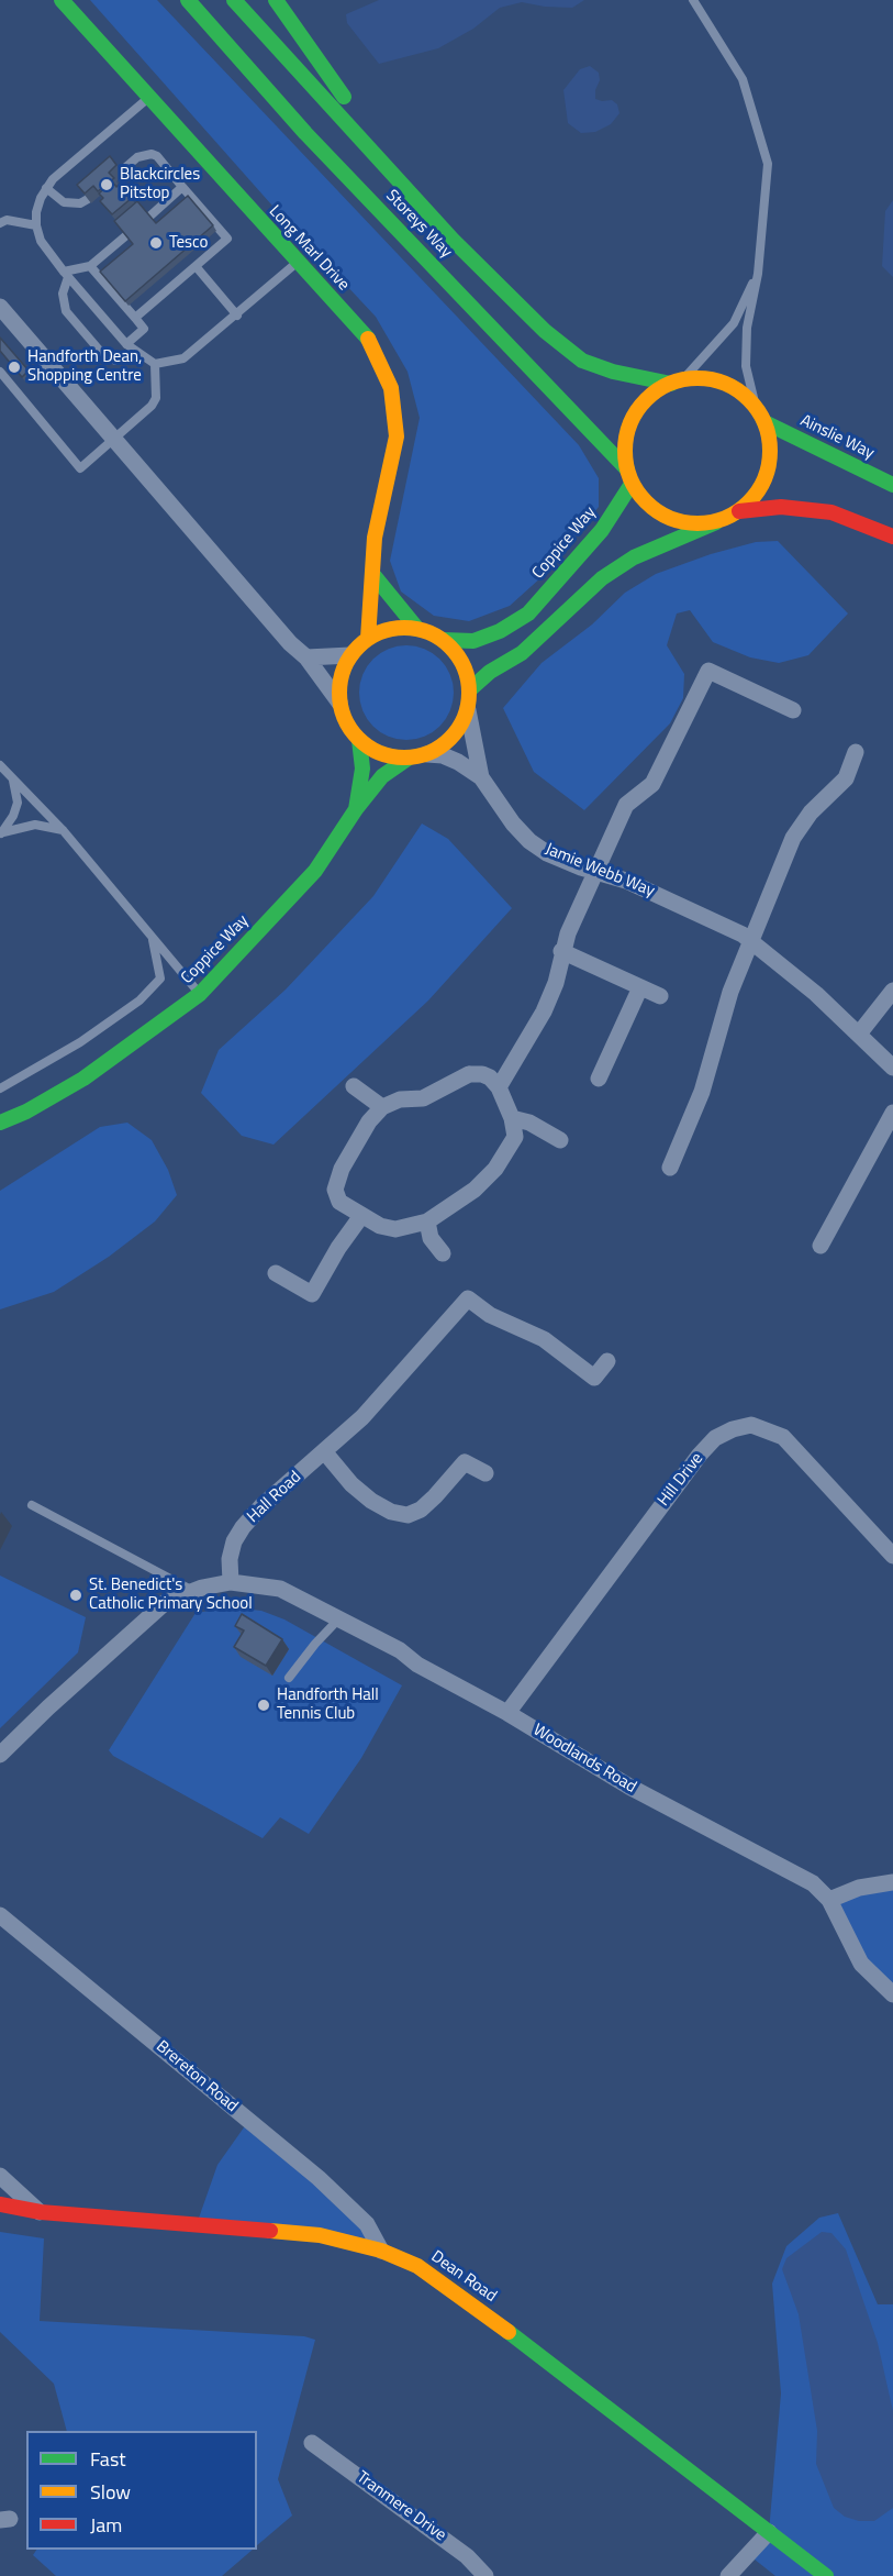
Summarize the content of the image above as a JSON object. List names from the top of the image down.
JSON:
{
  "streets": {
    "main road": [
      "Storeys Way",
      "Long Marl Drive",
      "Ainslie Way",
      "Coppice Way",
      "Dean Road"
    ],
    "street": [
      "Jamie Webb Way",
      "Hill Drive",
      "Hall Road",
      "Woodlands Road",
      "Brereton Road",
      "Tranmere Drive"
    ]
  },
  "crossings": [
    ["Storeys Way", "Ainslie Way"],
    ["Storeys Way", "Coppice Way"],
    ["Long Marl Drive", "Coppice Way"],
    ["Long Marl Drive", "Jamie Webb Way"],
    ["Ainslie Way", "Coppice Way"],
    ["Coppice Way", "Jamie Webb Way"],
    ["Hill Drive", "Woodlands Road"],
    ["Hall Road", "Woodlands Road"],
    ["Brereton Road", "Dean Road"]
  ],
  "places": [
    "Blackcircles Pitstop",
    "Tesco",
    "Handforth Dean, Shopping Centre",
    "St. Benedict's Catholic Primary School",
    "Handforth Hall Tennis Club"
  ],
  "legend": ["Fast", "Slow", "Jam"]
}
